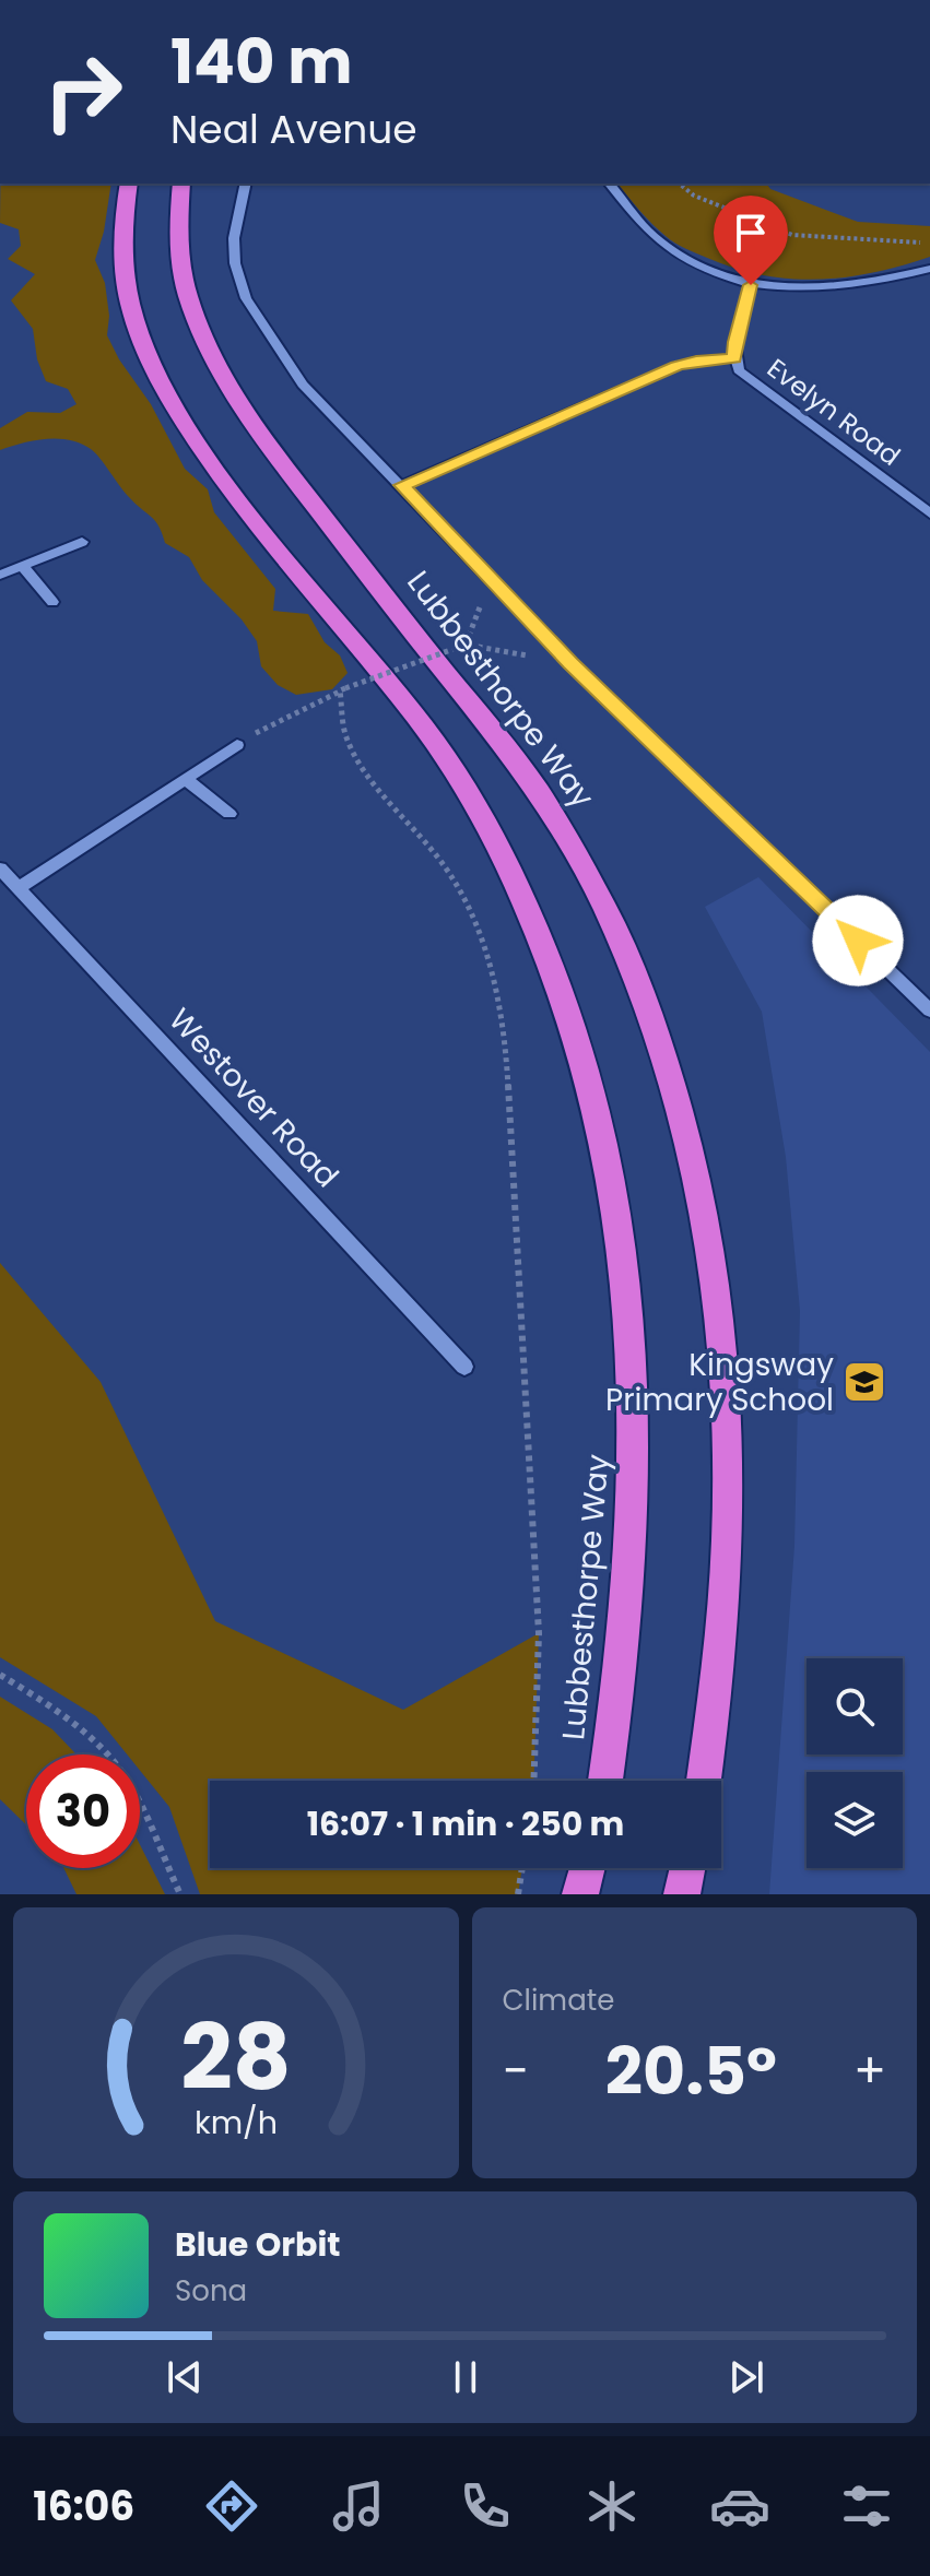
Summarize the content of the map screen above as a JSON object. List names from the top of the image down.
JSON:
{
  "streets": {
    "highway": ["Lubbesthorpe Way"],
    "street": ["Evelyn Road", "Westover Road"]
  },
  "places": {
    "school or university": ["Kingsway Primary School"]
  },
  "page": {
    "turn": ["140 m", "Neal Avenue"],
    "limit": "30",
    "trip": "16:07 · 1 min · 250 m",
    "tile": "Climate",
    "heat": ["−", "20.5°", "+"],
    "song": ["Blue Orbit", "Sona"],
    "tabs": "16:06",
    "gauge": ["28", "km/h"]
  }
}
